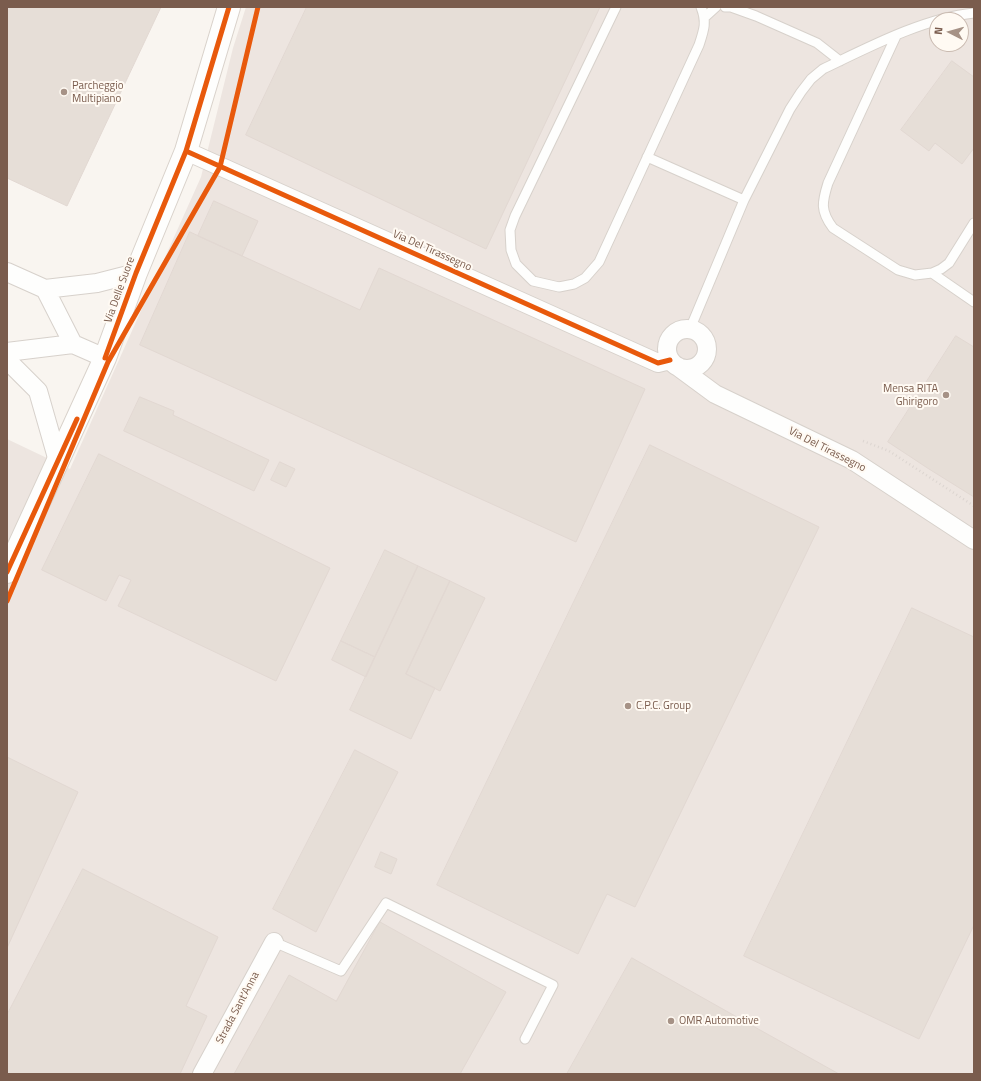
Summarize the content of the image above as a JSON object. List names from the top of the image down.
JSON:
{
  "streets": {
    "street": ["Via Del Tirassegno", "Via Delle Suore", "Strada Sant'Anna"]
  },
  "crossings": [
    ["Via Del Tirassegno", "Via Delle Suore"]
  ],
  "places": [
    "Parcheggio Multipiano",
    "Mensa RITA Ghirigoro",
    "C.P.C. Group",
    "OMR Automotive"
  ],
  "north": "left"
}
